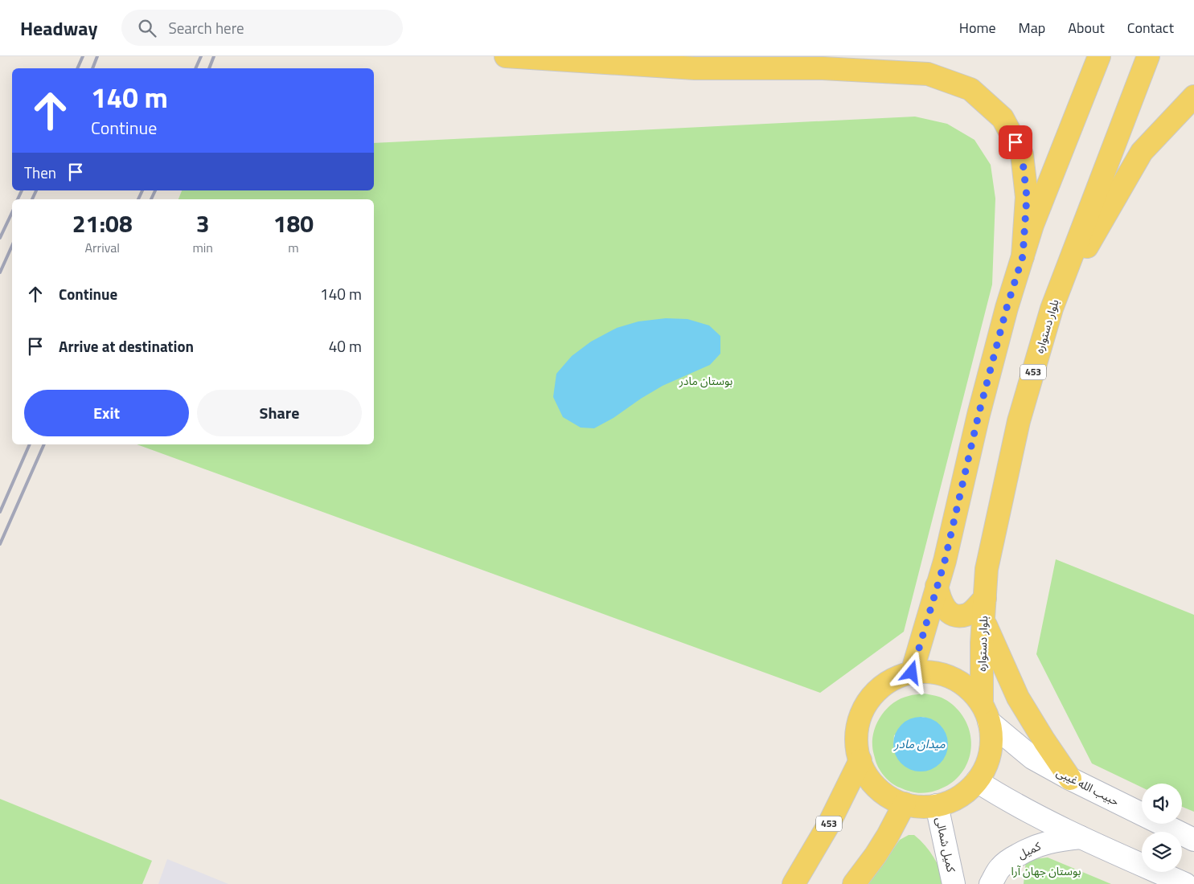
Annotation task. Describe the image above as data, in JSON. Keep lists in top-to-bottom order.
{
  "streets": {
    "main road": [
      "بلوار دستواره",
      "453",
      "حبیب الله غیبی",
      "کمیل شمالی",
      "کمیل"
    ]
  },
  "crossings": [
    ["بلوار دستواره", "453"],
    ["بلوار دستواره", "حبیب الله غیبی"],
    ["بلوار دستواره", "کمیل شمالی"],
    ["453", "حبیب الله غیبی"],
    ["453", "کمیل شمالی"],
    ["حبیب الله غیبی", "کمیل شمالی"]
  ],
  "water": ["میدان مادر"],
  "parks": ["بوستان مادر", "بوستان جهان آرا"],
  "page": {
    "header": "Headway",
    "search": "Search here",
    "nav": [
      "Home",
      "Map",
      "About",
      "Contact"
    ],
    "turn": ["140 m", "Continue"],
    "then": "Then",
    "eta": [
      "21:08",
      "Arrival",
      "3",
      "min",
      "180",
      "m"
    ],
    "list": [
      {
        "name": "Continue",
        "value": "140 m"
      },
      {
        "name": "Arrive at destination",
        "value": "40 m"
      }
    ],
    "buttons": ["Exit", "Share"]
  }
}
